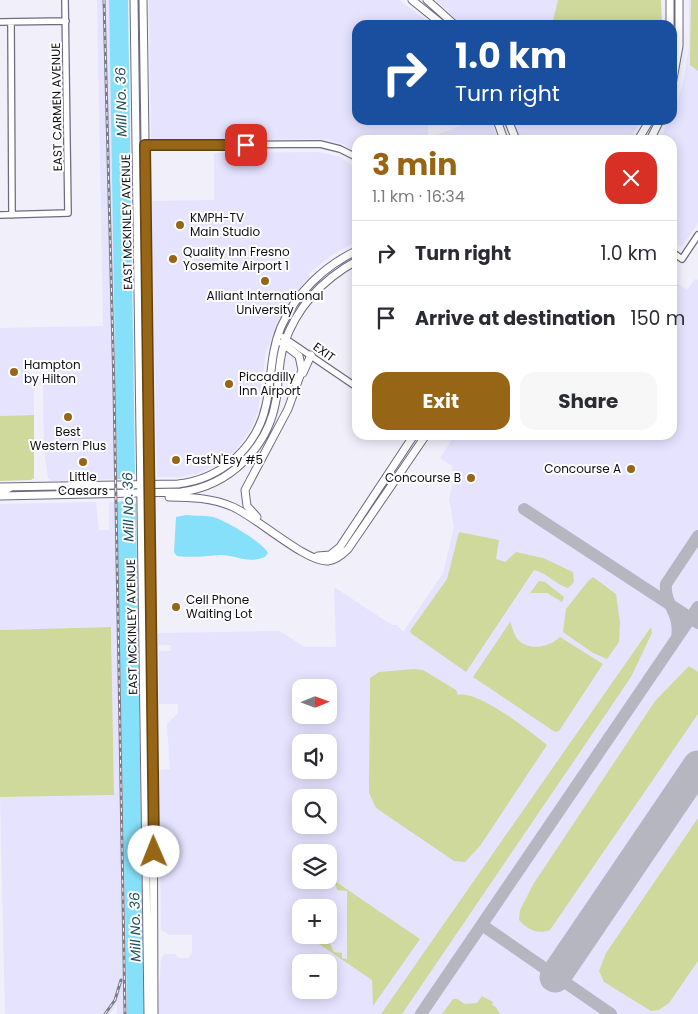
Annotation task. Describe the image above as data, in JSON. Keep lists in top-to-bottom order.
{
  "streets": {
    "main road": ["EAST MCKINLEY AVENUE"],
    "street": ["EAST CARMEN AVENUE", "EXIT"]
  },
  "water": ["Mill No. 36"],
  "places": [
    "KMPH-TV Main Studio",
    "Quality Inn Fresno Yosemite Airport 1",
    "Alliant International University",
    "Hampton by Hilton",
    "Piccadilly Inn Airport",
    "Best Western Plus",
    "Fast'N'Esy #5",
    "Little Caesars",
    "Concourse A",
    "Concourse B",
    "Cell Phone Waiting Lot"
  ],
  "north": "right",
  "page": {
    "turn": ["1.0 km", "Turn right"],
    "heading": ["3 min", "1.1 km · 16:34"],
    "list": [
      {
        "name": "Turn right",
        "value": "1.0 km"
      },
      {
        "name": "Arrive at destination",
        "value": "150 m"
      }
    ],
    "buttons": ["Exit", "Share"],
    "map_buttons": ["+", "−"]
  }
}
